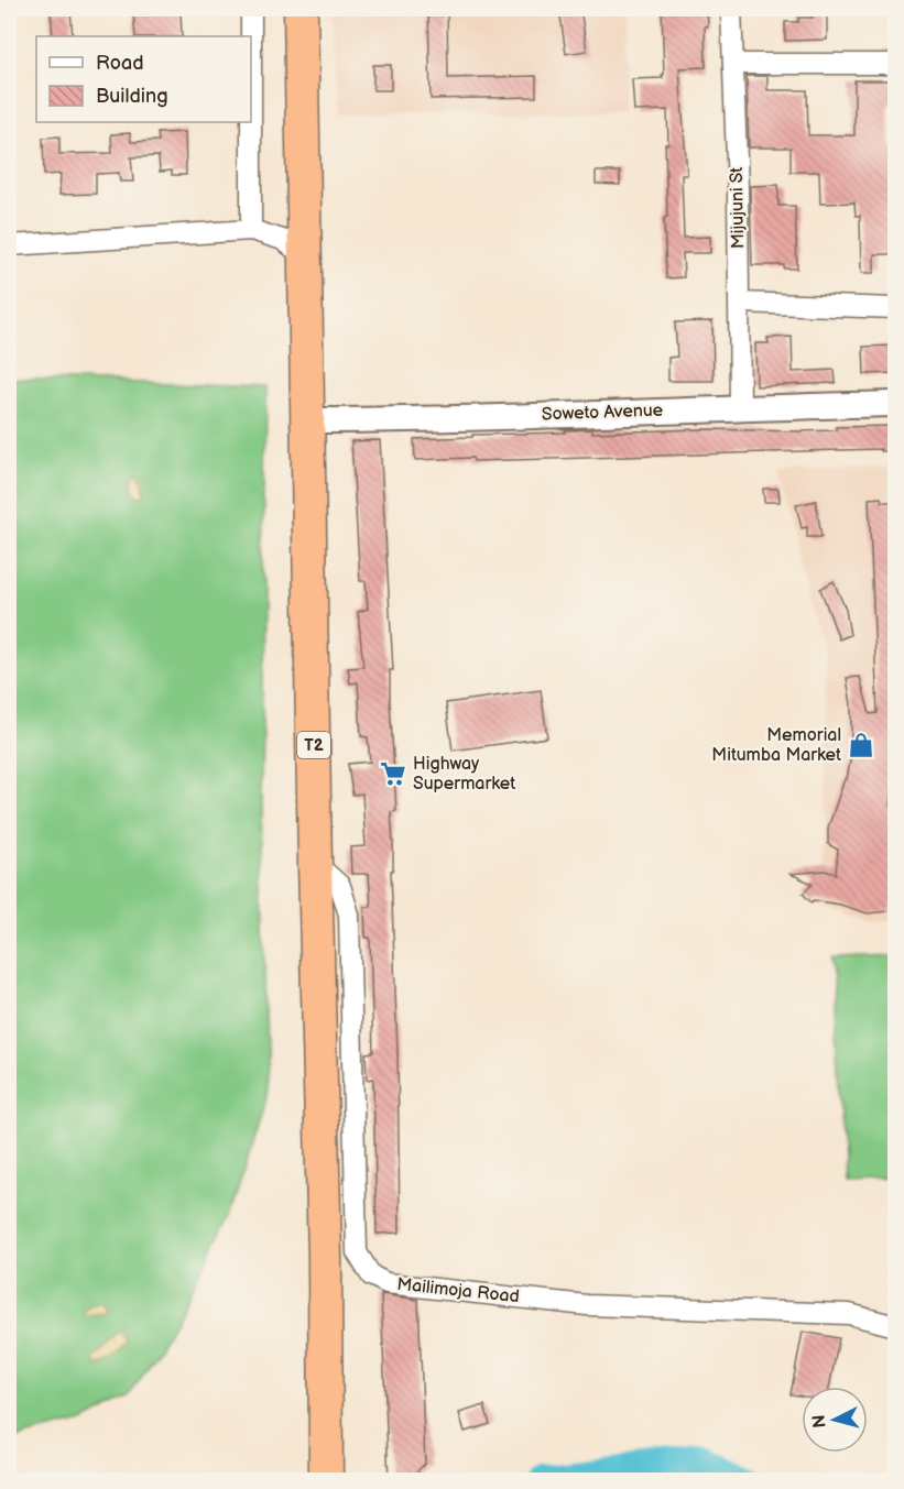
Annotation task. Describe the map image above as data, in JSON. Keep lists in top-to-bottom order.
{
  "streets": {
    "highway": ["T2"],
    "street": ["Mijujuni St", "Soweto Avenue", "Mailimoja Road"]
  },
  "crossings": [
    ["Mijujuni St", "Soweto Avenue"],
    ["Soweto Avenue", "T2"],
    ["T2", "Mailimoja Road"]
  ],
  "places": {
    "shop": ["Memorial Mitumba Market"],
    "supermarket": ["Highway Supermarket"]
  },
  "legend": ["Road", "Building"],
  "north": "left"
}
